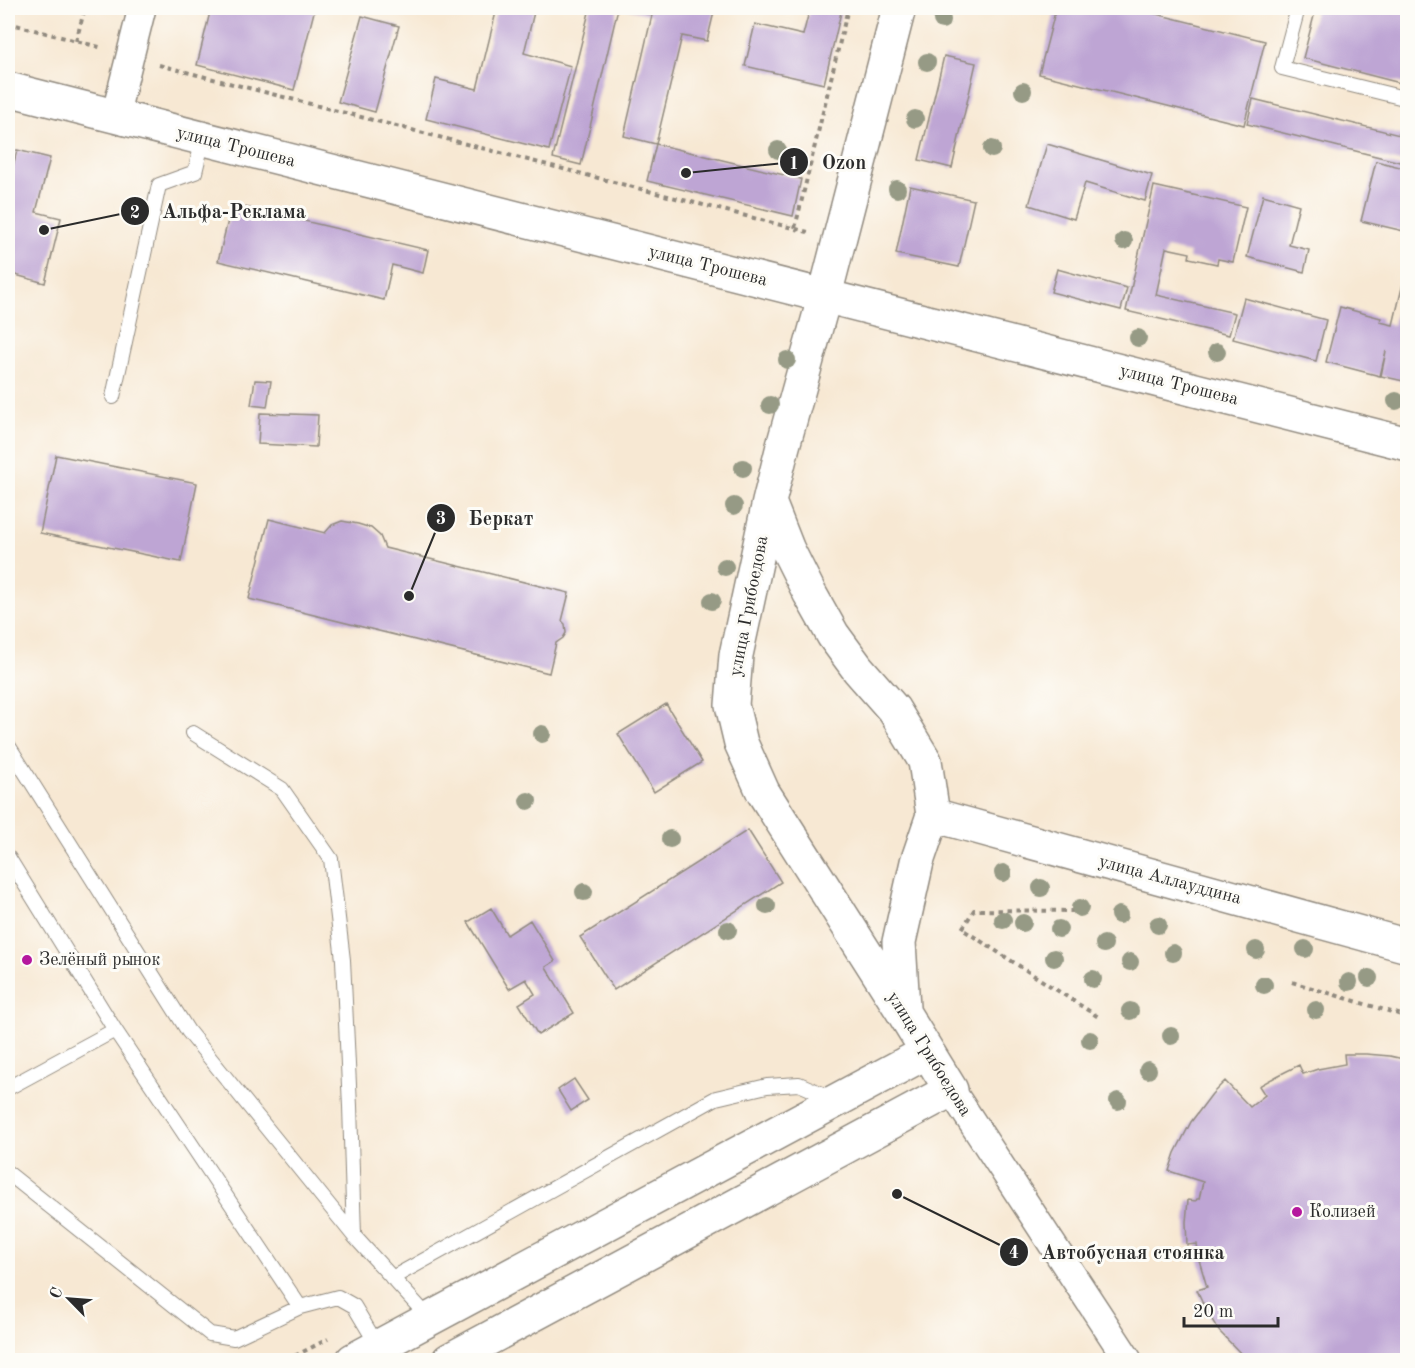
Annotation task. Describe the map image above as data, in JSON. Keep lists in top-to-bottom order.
{
  "streets": {
    "street": ["улица Трошева", "улица Грибоедова", "улица Аллауддина"]
  },
  "crossings": [
    ["улица Трошева", "улица Грибоедова"]
  ],
  "places": [
    "Ozon",
    "Альфа-Реклама",
    "Беркат",
    "Зелёный рынок",
    "Автобусная стоянка",
    "Колизей"
  ],
  "scale_bar": "20 m",
  "north": "top left"
}
